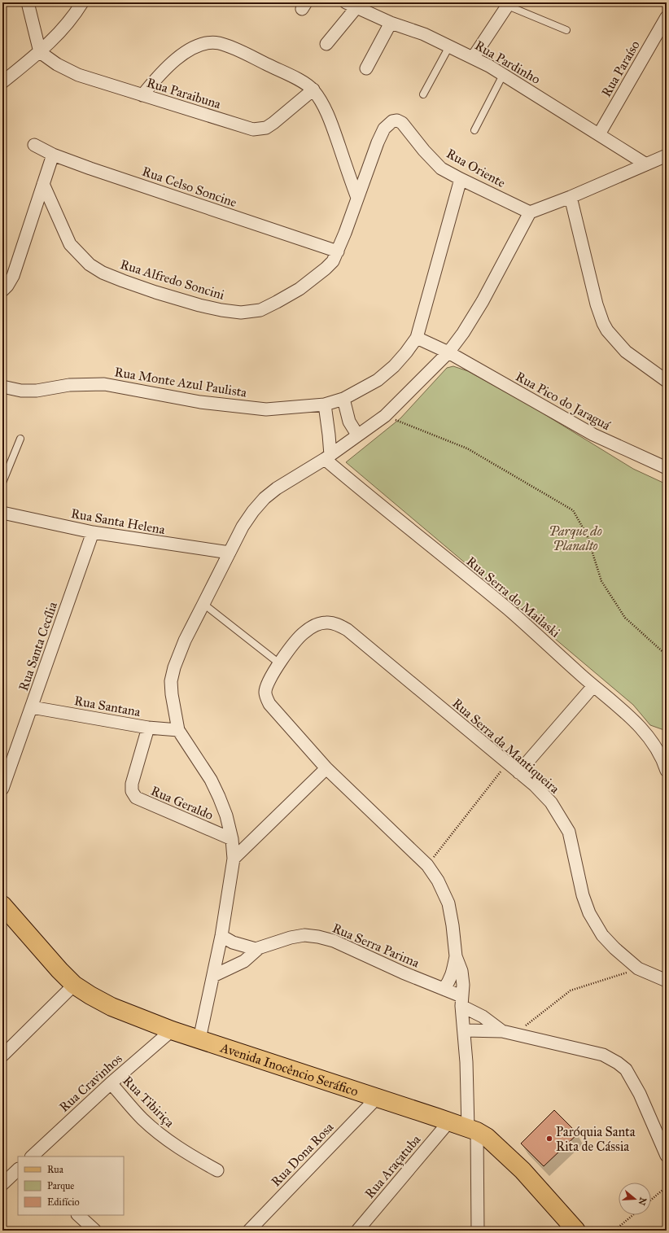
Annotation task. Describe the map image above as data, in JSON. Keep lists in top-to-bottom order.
{
  "streets": {
    "main road": ["Avenida Inocêncio Seráfico"],
    "street": [
      "Rua Pardinho",
      "Rua Paraíso",
      "Rua Paraibuna",
      "Rua Oriente",
      "Rua Celso Soncine",
      "Rua Alfredo Soncini",
      "Rua Monte Azul Paulista",
      "Rua Pico do Jaraguá",
      "Rua Santa Helena",
      "Rua Serra do Mailaski",
      "Rua Santa Cecília",
      "Rua Santana",
      "Rua Serra da Mantiqueira",
      "Rua Geraldo",
      "Rua Serra Parima",
      "Rua Cravinhos",
      "Rua Tibiriça",
      "Rua Dona Rosa",
      "Rua Araçatuba"
    ]
  },
  "crossings": [
    ["Rua Pardinho", "Rua Paraíso"],
    ["Rua Oriente", "Rua Alfredo Soncini"],
    ["Rua Celso Soncine", "Rua Alfredo Soncini"],
    ["Rua Monte Azul Paulista", "Rua Pico do Jaraguá"],
    ["Rua Santa Helena", "Rua Santa Cecília"],
    ["Rua Santa Cecília", "Rua Santana"],
    ["Rua Santana", "Rua Geraldo"],
    ["Avenida Inocêncio Seráfico", "Rua Cravinhos"],
    ["Avenida Inocêncio Seráfico", "Rua Dona Rosa"],
    ["Avenida Inocêncio Seráfico", "Rua Araçatuba"],
    ["Rua Cravinhos", "Rua Tibiriça"]
  ],
  "parks": ["Parque do Planalto"],
  "places": ["Paróquia Santa Rita de Cássia"],
  "legend": ["Rua", "Parque", "Edifício"],
  "north": "right"
}
